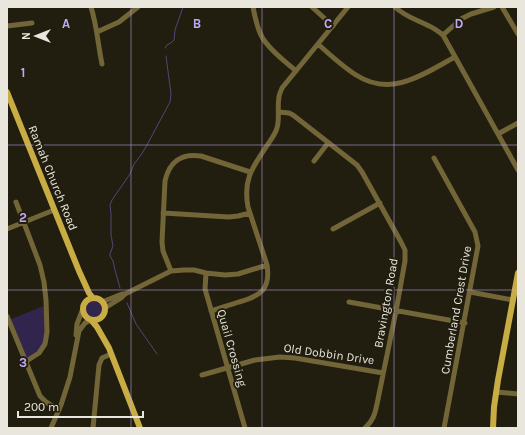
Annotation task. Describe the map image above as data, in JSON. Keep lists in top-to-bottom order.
{
  "streets": {
    "main road": ["Ramah Church Road"],
    "street": [
      "Bravington Road",
      "Cumberland Crest Drive",
      "Quail Crossing",
      "Old Dobbin Drive"
    ]
  },
  "crossings": [
    ["Bravington Road", "Old Dobbin Drive"],
    ["Quail Crossing", "Old Dobbin Drive"]
  ],
  "scale_bar": "200 m",
  "north": "left",
  "grid": {
    "columns": [
      "A",
      "B",
      "C",
      "D"
    ],
    "rows": ["1", "2", "3"]
  }
}
